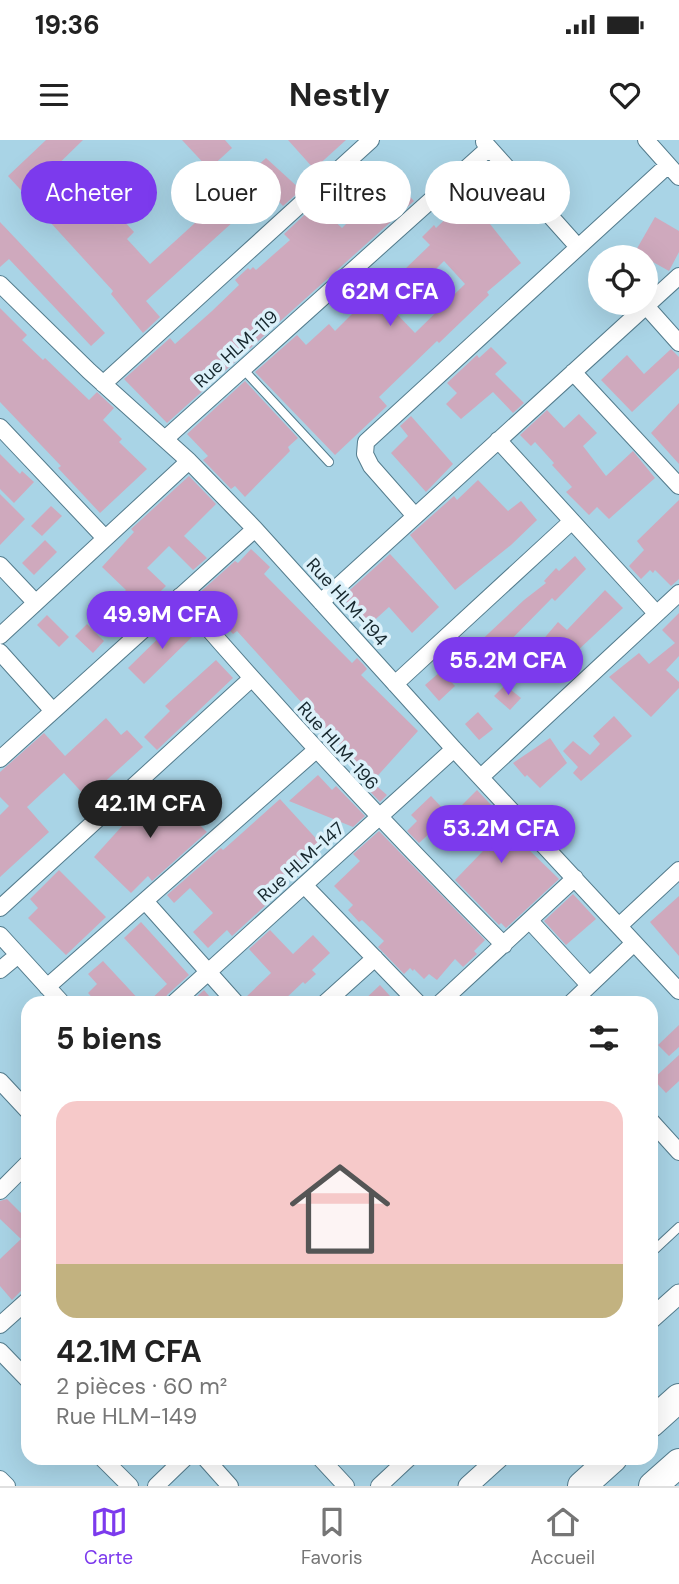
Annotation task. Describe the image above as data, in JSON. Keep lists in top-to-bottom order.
{
  "streets": {
    "street": [
      "Rue HLM-119",
      "Rue HLM-194",
      "Rue HLM-196",
      "Rue HLM-147"
    ]
  },
  "crossings": [
    ["Rue HLM-119", "Rue HLM-194"],
    ["Rue HLM-194", "Rue HLM-147"],
    ["Rue HLM-196", "Rue HLM-147"]
  ],
  "page": {
    "status": "19:36",
    "header": "Nestly",
    "chip": [
      "Acheter",
      "Louer",
      "Filtres",
      "Nouveau"
    ],
    "price": [
      "62M CFA",
      "49.9M CFA",
      "55.2M CFA",
      "42.1M CFA",
      "53.2M CFA"
    ],
    "heading": "5 biens",
    "list": [
      {
        "name": "42.1M CFA",
        "note": "2 pièces · 60 m² · Rue HLM-149"
      }
    ],
    "tabs": ["Carte", "Favoris", "Accueil"]
  }
}
